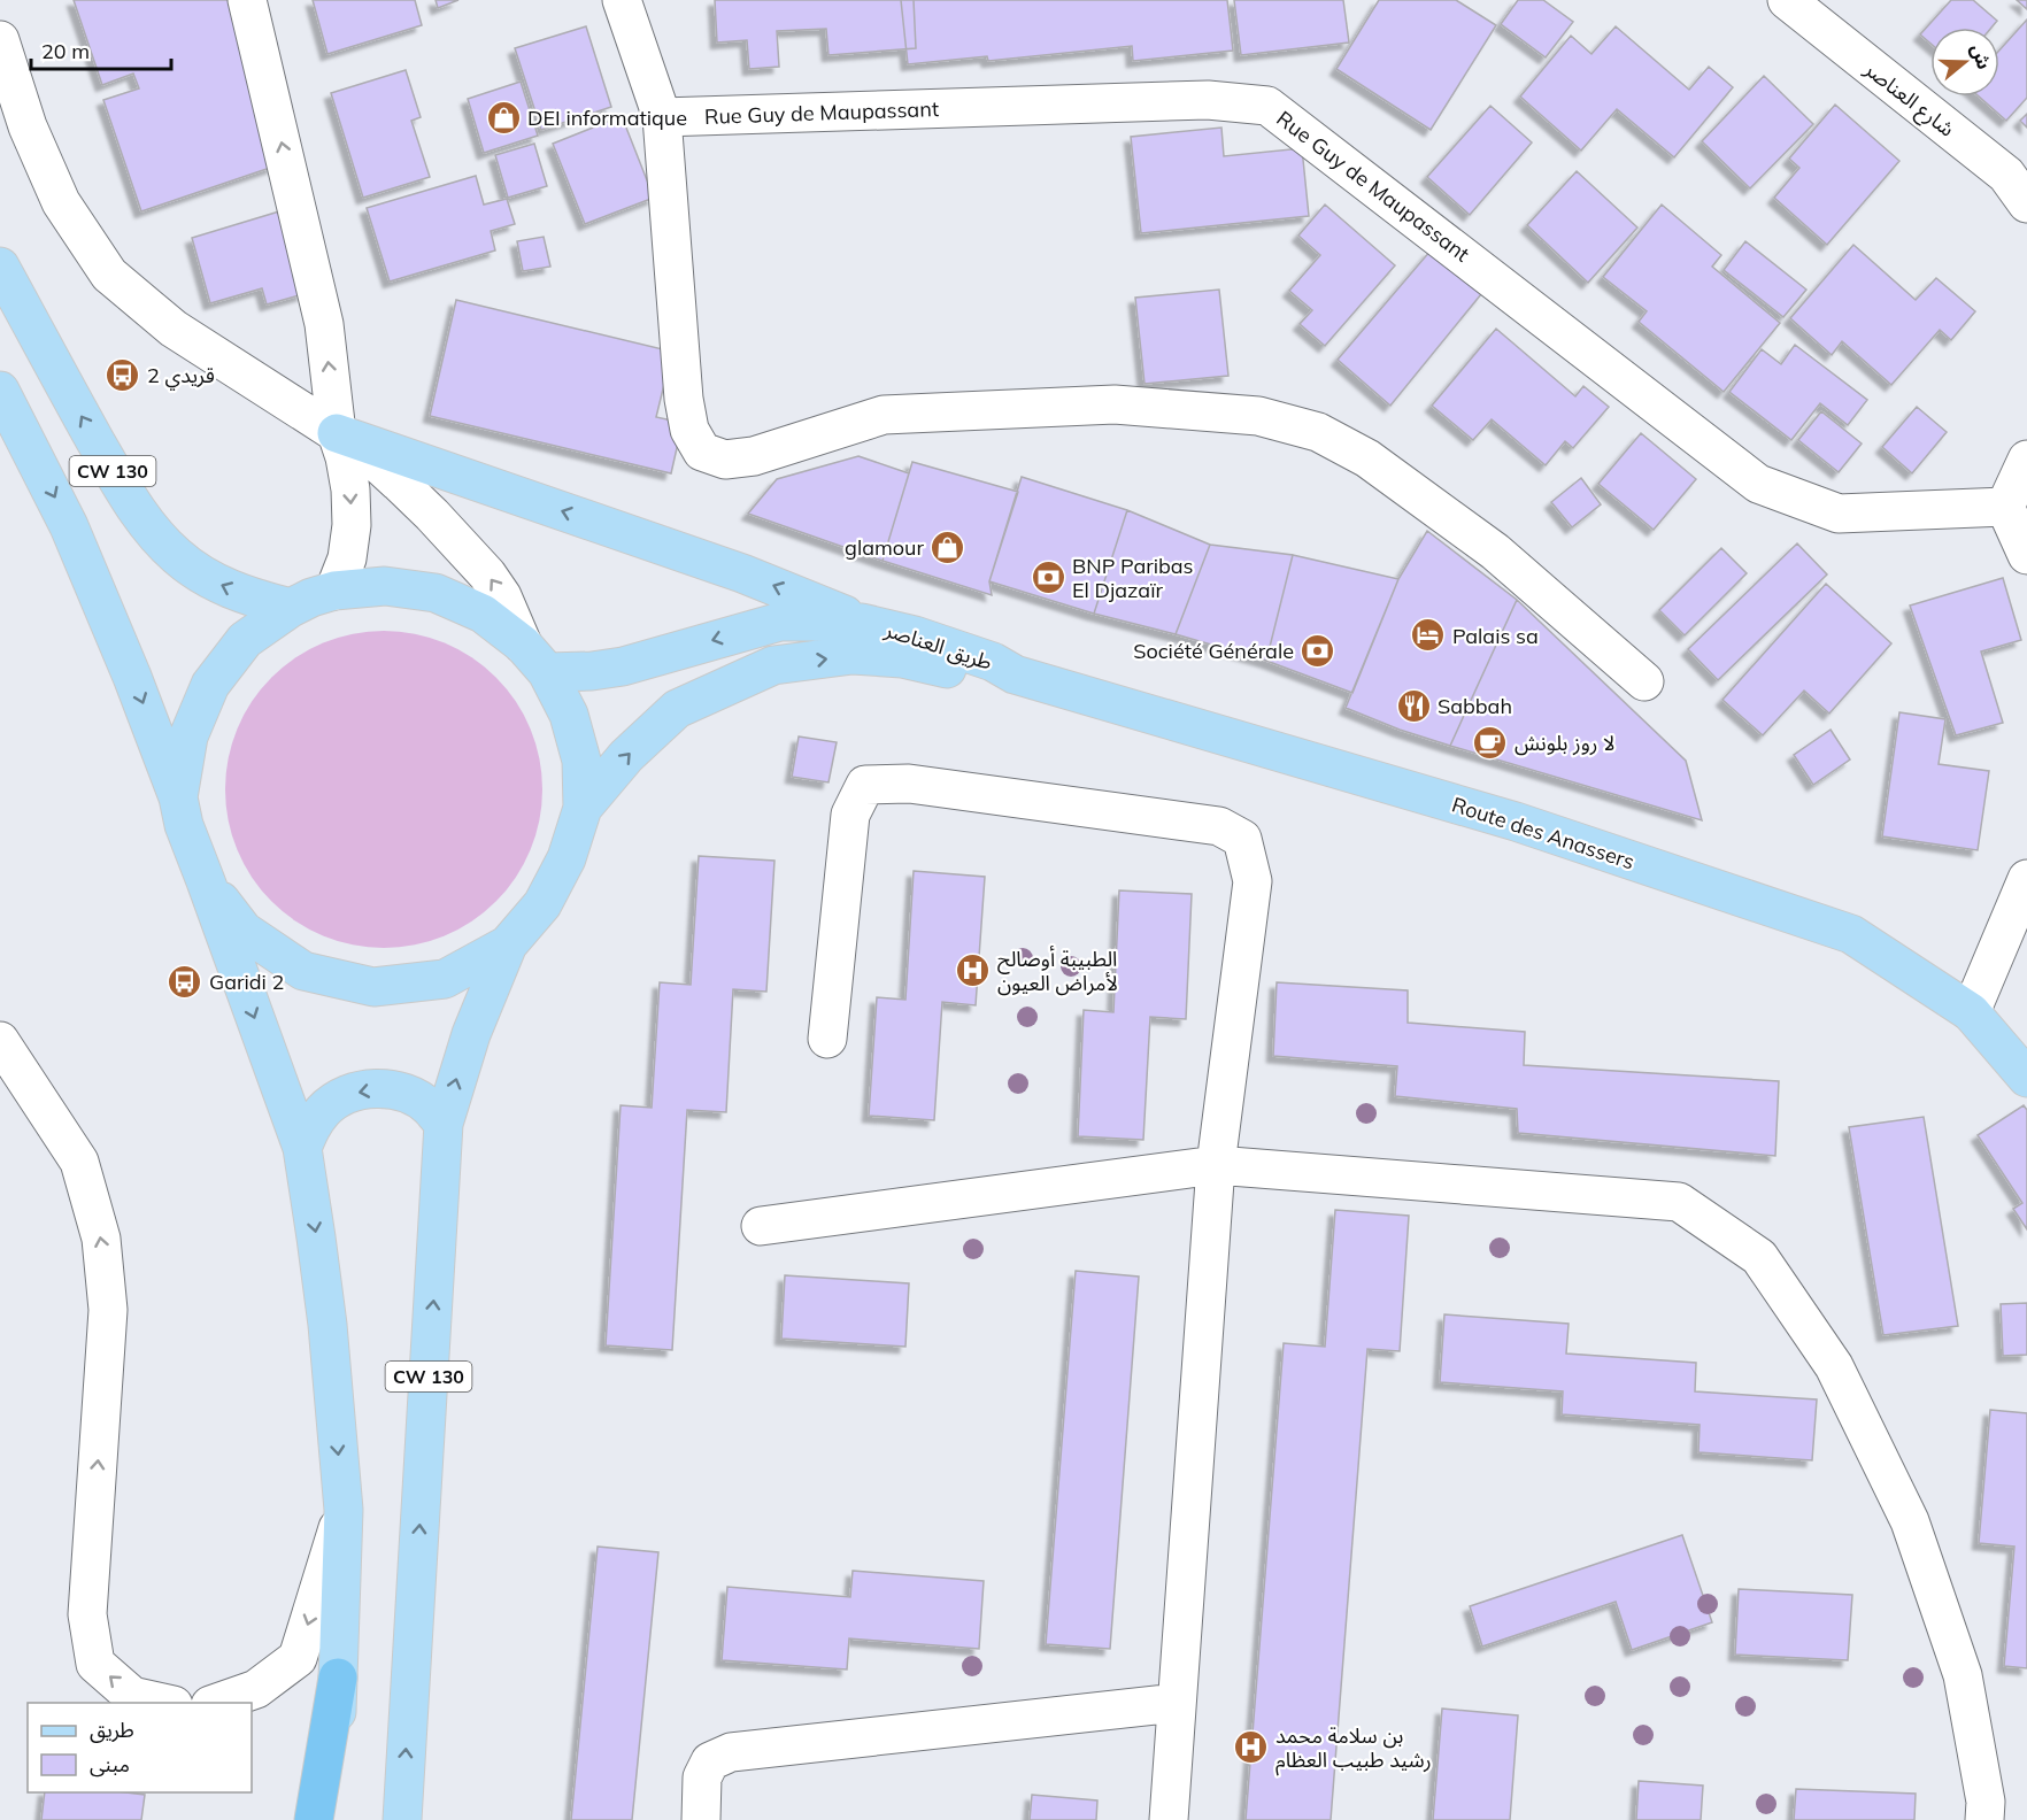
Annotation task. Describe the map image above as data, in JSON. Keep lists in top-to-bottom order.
{
  "streets": {
    "main road": ["CW 130", "طريق العناصر", "Route des Anassers"],
    "street": ["شارع العناصر", "Rue Guy de Maupassant"]
  },
  "crossings": [
    ["طريق العناصر", "Route des Anassers"]
  ],
  "places": {
    "shop": ["DEI informatique", "glamour"],
    "bus stop": ["قريدي 2", "Garidi 2"],
    "bank": ["BNP Paribas El Djazaïr", "Société Générale"],
    "hotel": ["Palais sa"],
    "restaurant": ["Sabbah"],
    "cafe": ["لا روز بلونش"],
    "hospital": ["الطبيبة أوصالح لأمراض العيون", "بن سلامة محمد رشيد طبيب العظام"]
  },
  "legend": ["طريق", "مبنى"],
  "scale_bar": "20 m",
  "north": "right"
}
